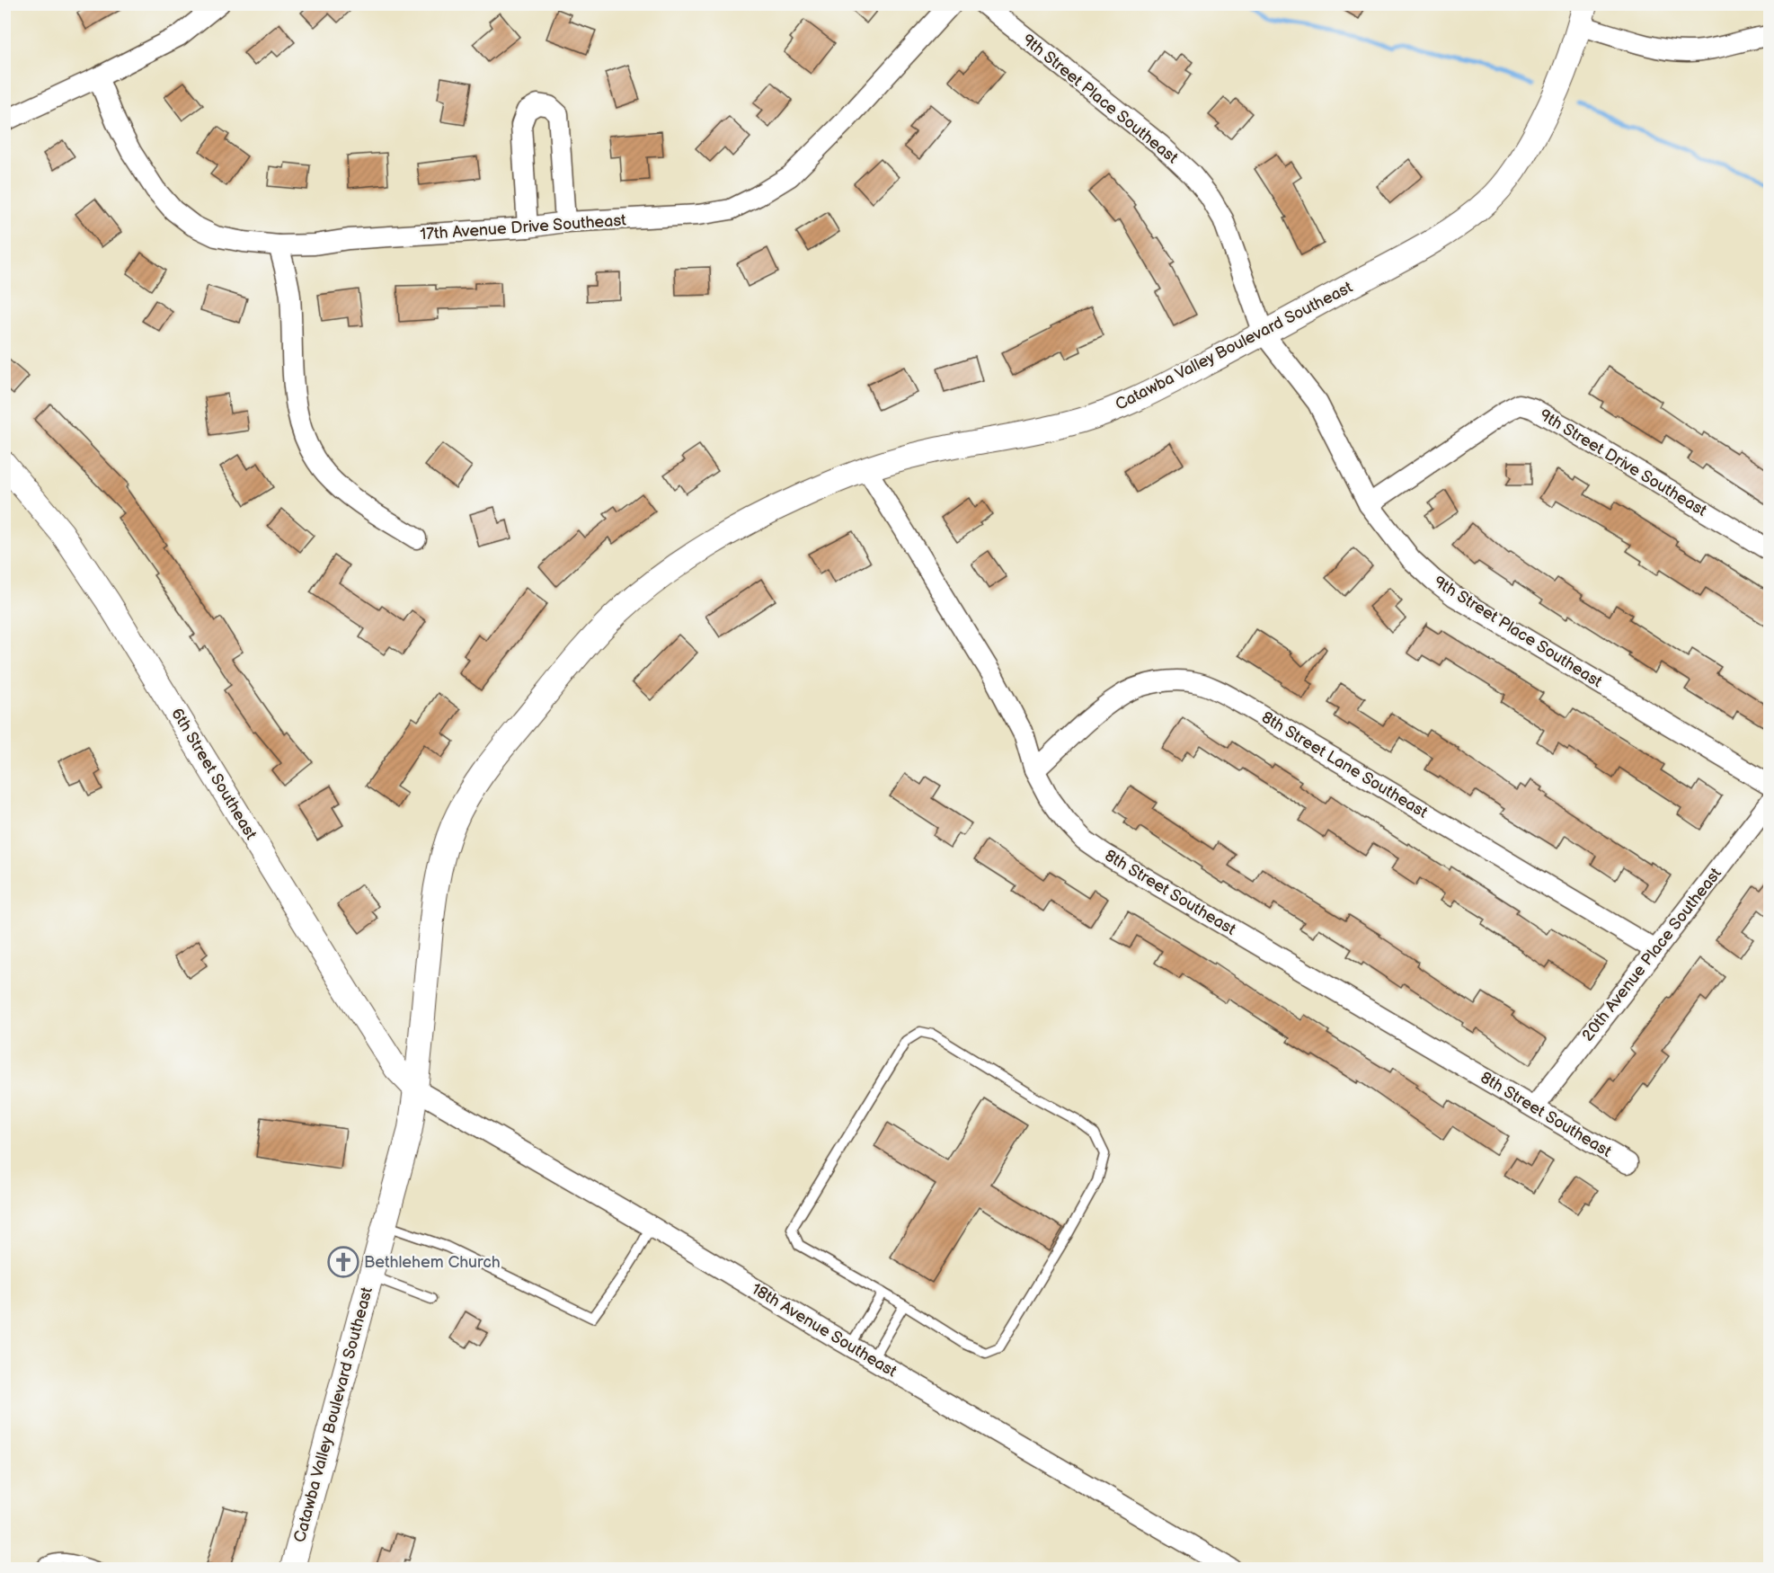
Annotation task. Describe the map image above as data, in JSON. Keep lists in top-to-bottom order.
{
  "streets": {
    "street": [
      "9th Street Place Southeast",
      "17th Avenue Drive Southeast",
      "Catawba Valley Boulevard Southeast",
      "9th Street Drive Southeast",
      "8th Street Lane Southeast",
      "6th Street Southeast",
      "8th Street Southeast",
      "20th Avenue Place Southeast",
      "18th Avenue Southeast"
    ]
  },
  "crossings": [
    ["9th Street Place Southeast", "Catawba Valley Boulevard Southeast"],
    ["9th Street Place Southeast", "9th Street Drive Southeast"],
    ["Catawba Valley Boulevard Southeast", "6th Street Southeast"],
    ["Catawba Valley Boulevard Southeast", "8th Street Southeast"],
    ["Catawba Valley Boulevard Southeast", "18th Avenue Southeast"],
    ["8th Street Lane Southeast", "8th Street Southeast"],
    ["8th Street Lane Southeast", "20th Avenue Place Southeast"],
    ["6th Street Southeast", "18th Avenue Southeast"],
    ["8th Street Southeast", "20th Avenue Place Southeast"]
  ],
  "places": {
    "church": ["Bethlehem Church"]
  }
}
